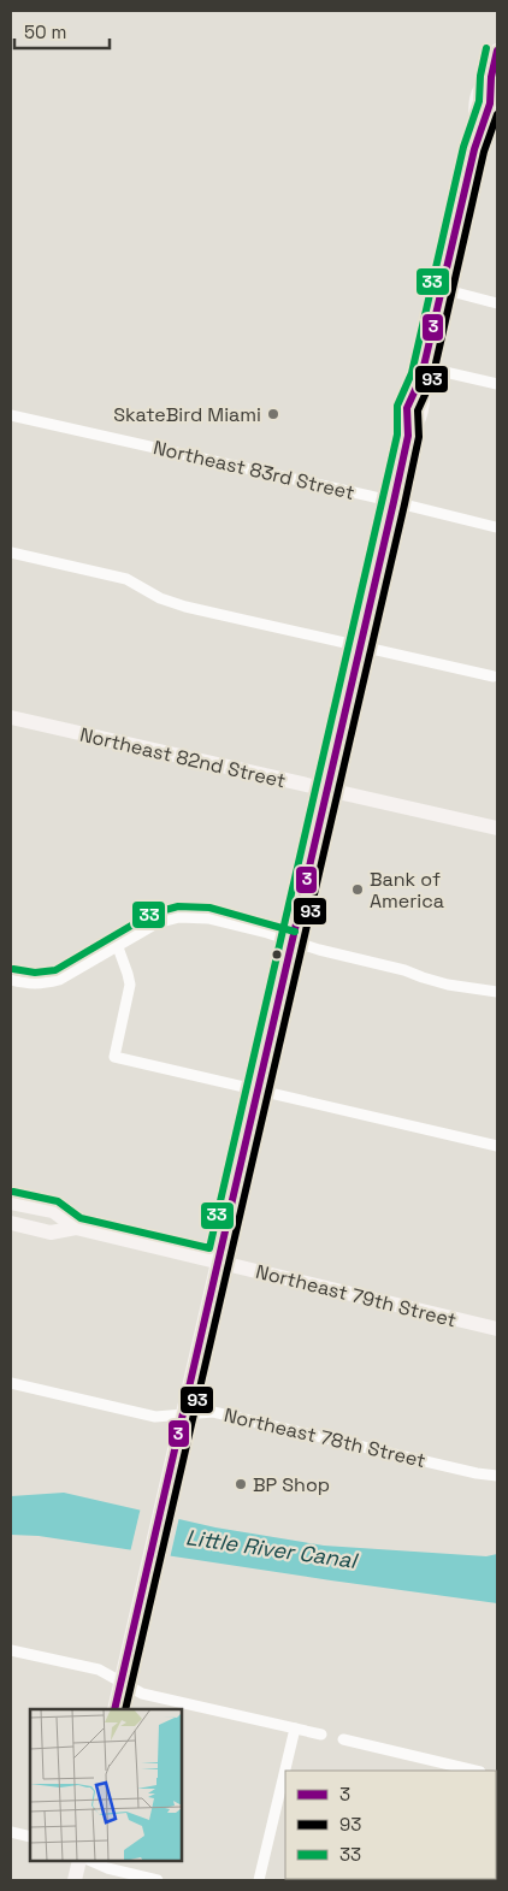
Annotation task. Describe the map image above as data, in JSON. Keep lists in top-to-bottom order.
{
  "streets": {
    "main road": ["Northeast 82nd Street", "Northeast 79th Street"],
    "street": ["Northeast 83rd Street", "Northeast 78th Street"]
  },
  "water": ["Little River Canal"],
  "places": ["SkateBird Miami", "Bank of America", "BP Shop"],
  "lines": ["transit line 33", "transit line 3", "transit line 93"],
  "legend": ["3", "93", "33"],
  "scale_bar": "50 m"
}
